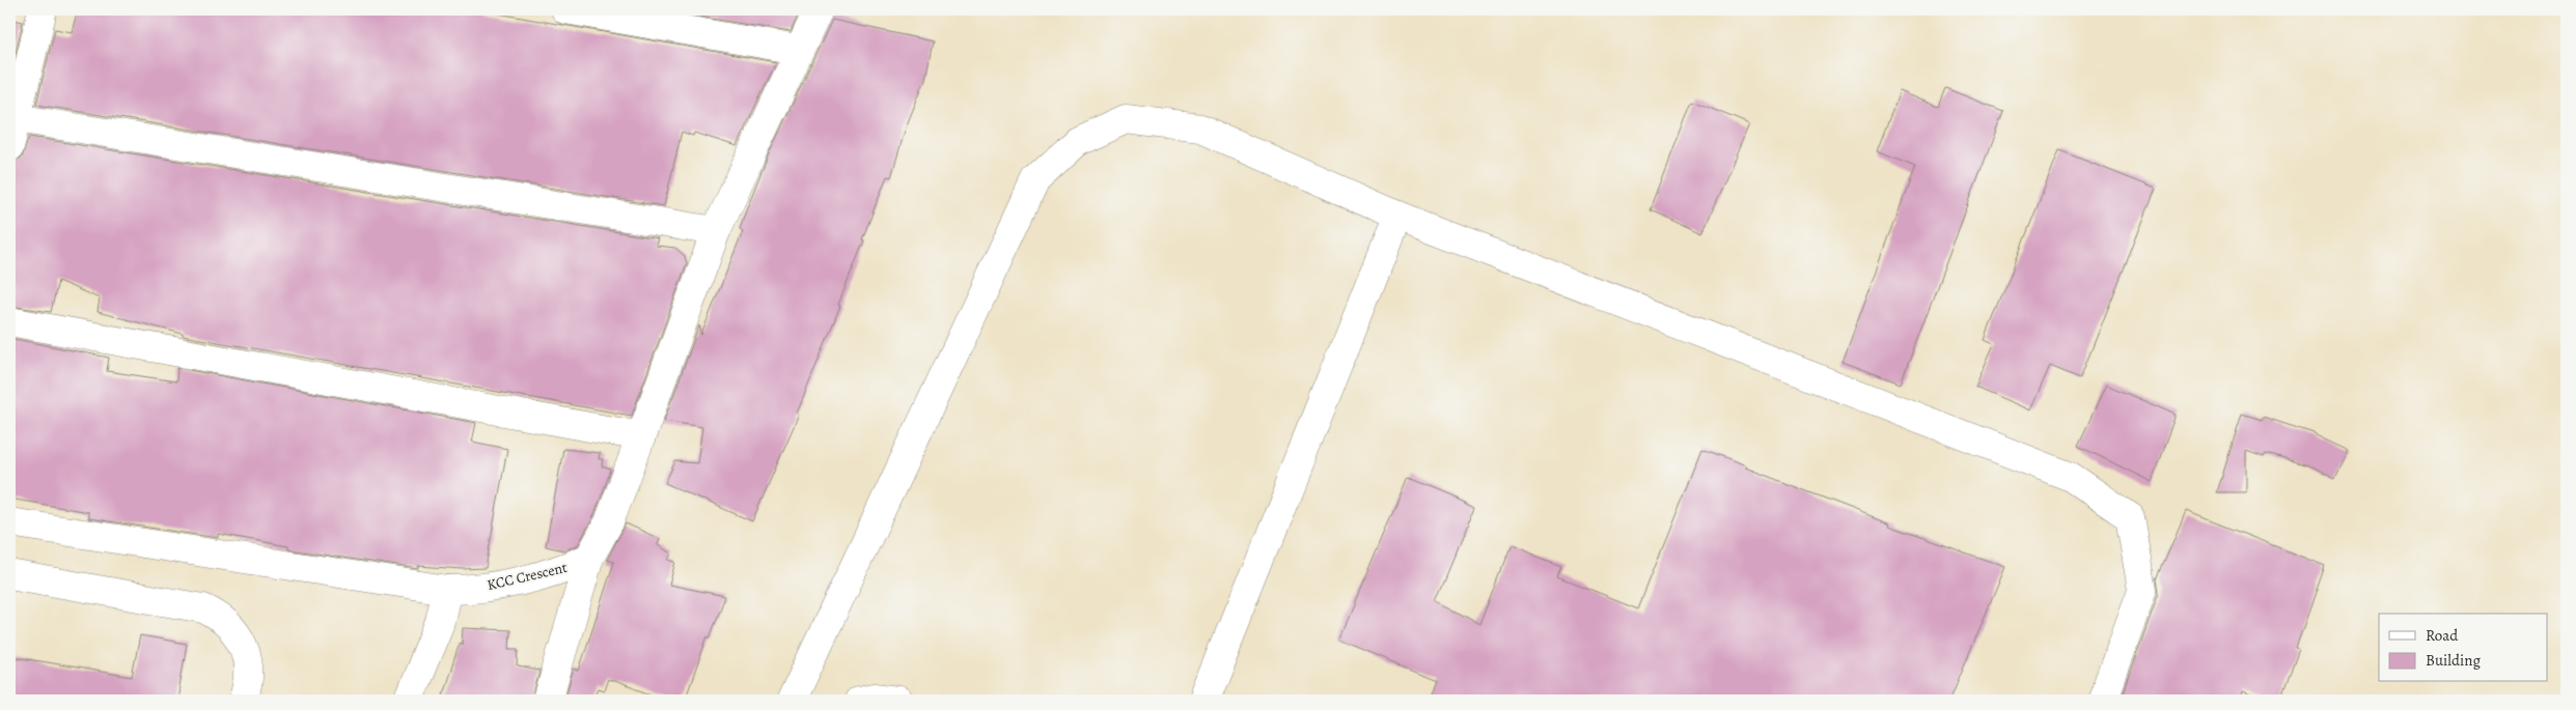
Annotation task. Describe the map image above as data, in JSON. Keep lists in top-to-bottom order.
{
  "streets": {
    "street": ["KCC Crescent"]
  },
  "legend": ["Road", "Building"]
}
